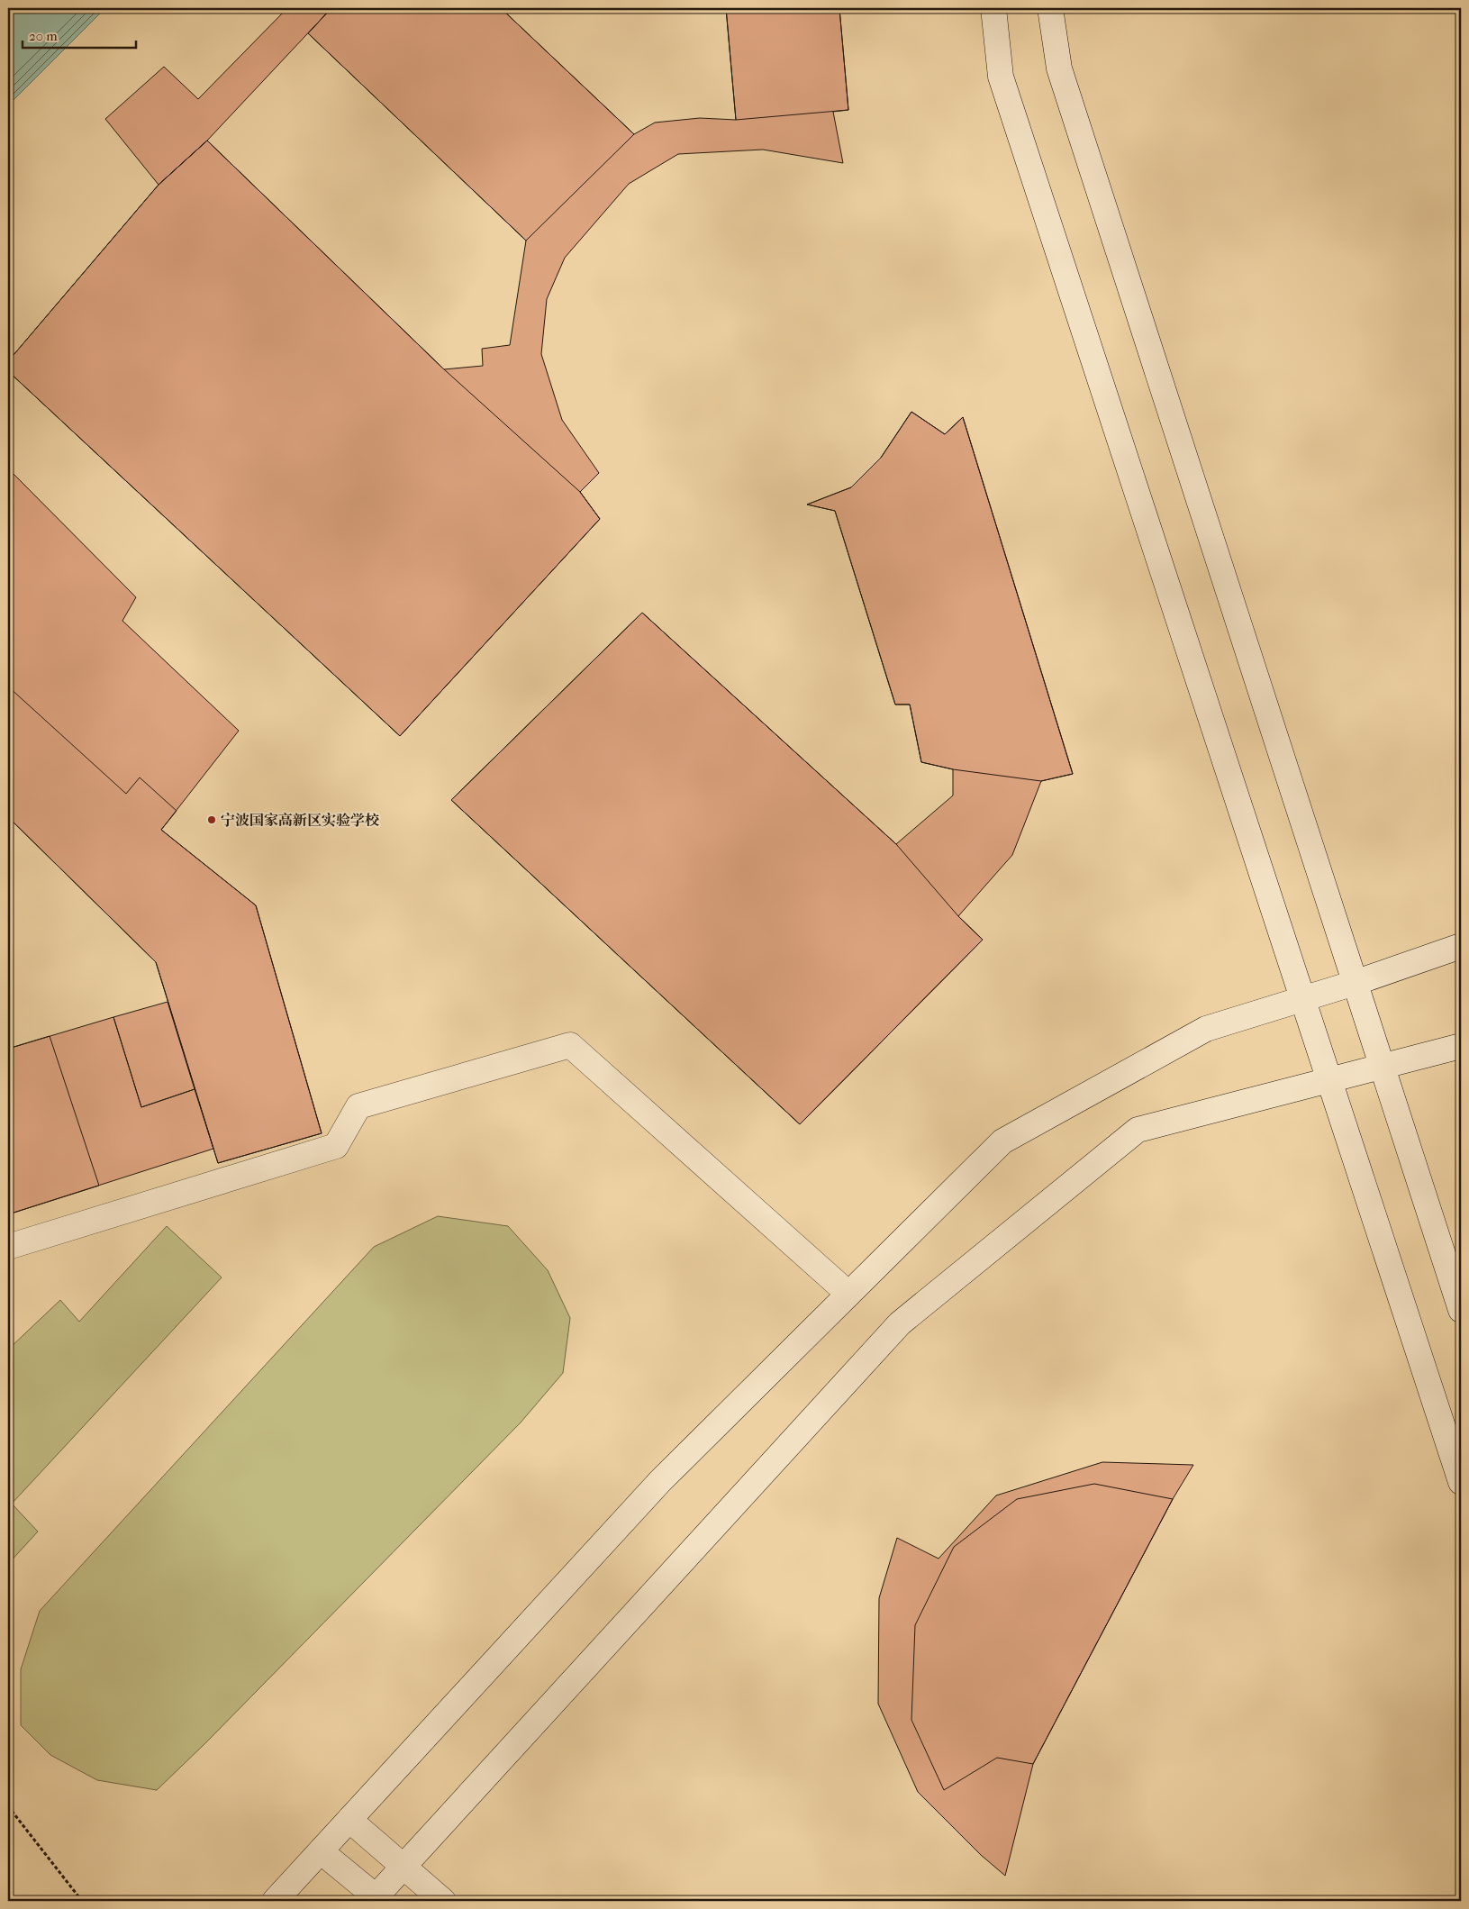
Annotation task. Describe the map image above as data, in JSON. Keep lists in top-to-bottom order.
{
  "places": ["宁波国家高新区实验学校"],
  "scale_bar": "20 m"
}
